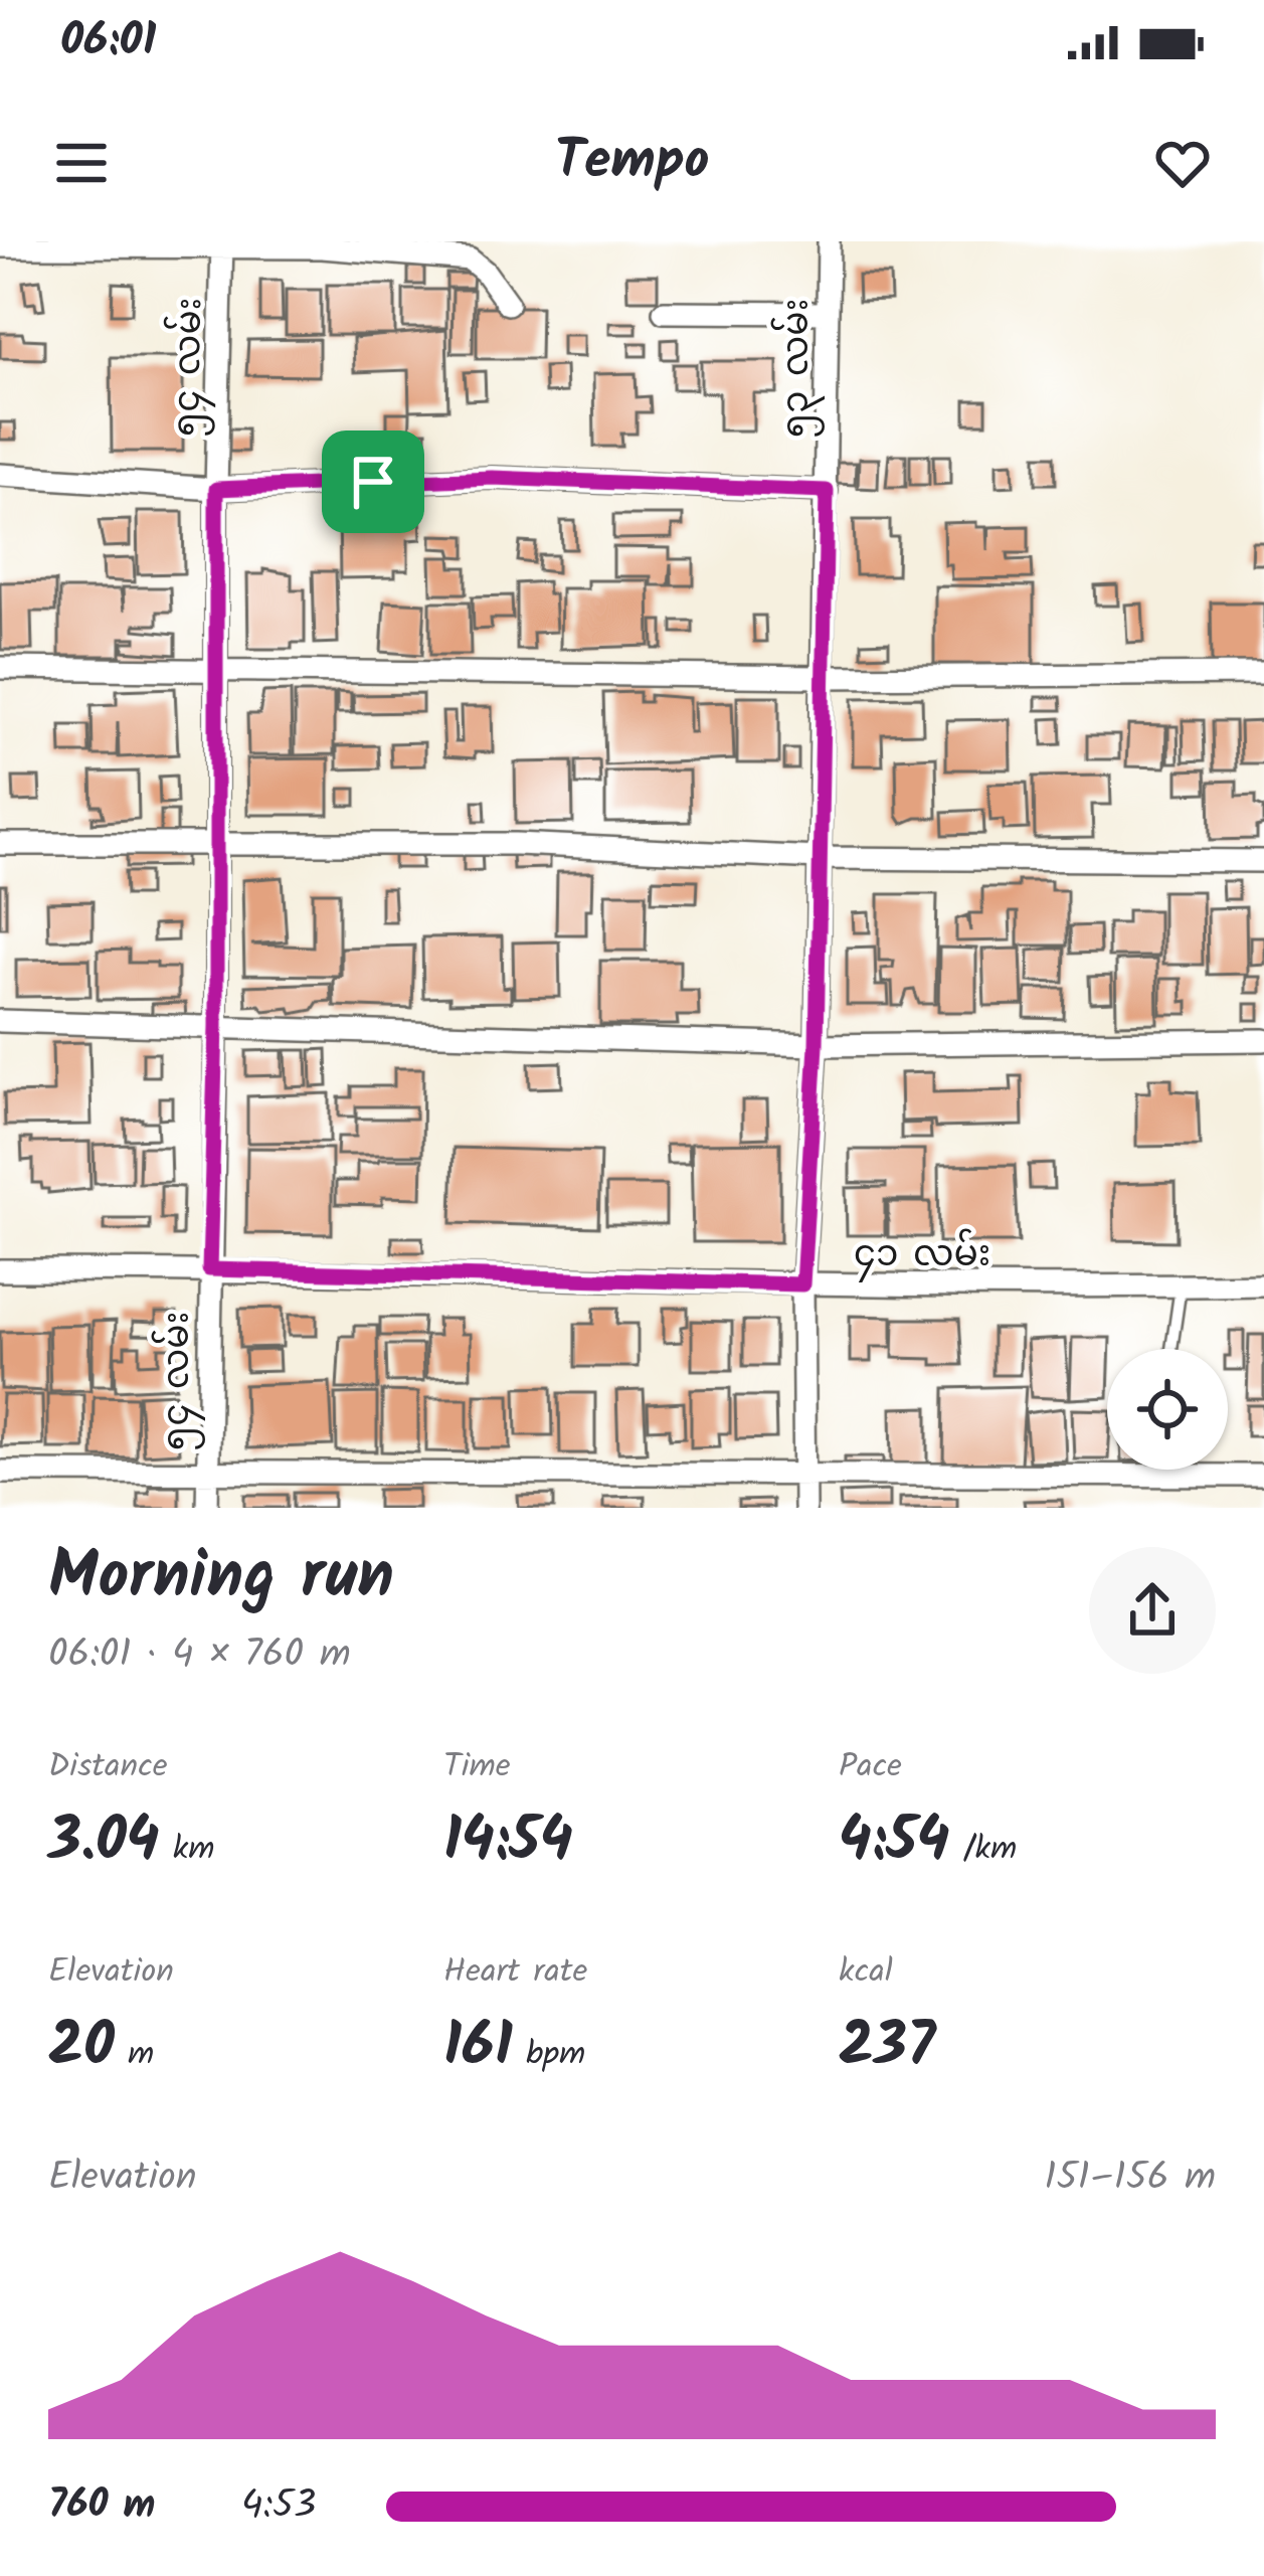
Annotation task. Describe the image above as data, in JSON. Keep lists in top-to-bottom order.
{
  "streets": {
    "street": ["၅၄ လမ်း", "၅၃ လမ်း", "၄၁ လမ်း"]
  },
  "crossings": [
    ["၅၄ လမ်း", "၄၁ လမ်း"],
    ["၅၃ လမ်း", "၄၁ လမ်း"]
  ],
  "page": {
    "status": "06:01",
    "header": "Tempo",
    "heading": ["Morning run", "06:01 · 4 × 760 m"],
    "stats": [
      ["Distance", "3.04 km"],
      ["Time", "14:54"],
      ["Pace", "4:54 /km"],
      ["Elevation", "20 m"],
      ["Heart rate", "161 bpm"],
      ["kcal", "237"]
    ],
    "chart": ["Elevation", "151–156 m"],
    "list": [
      {
        "name": "760 m",
        "note": "4:53"
      }
    ]
  }
}
